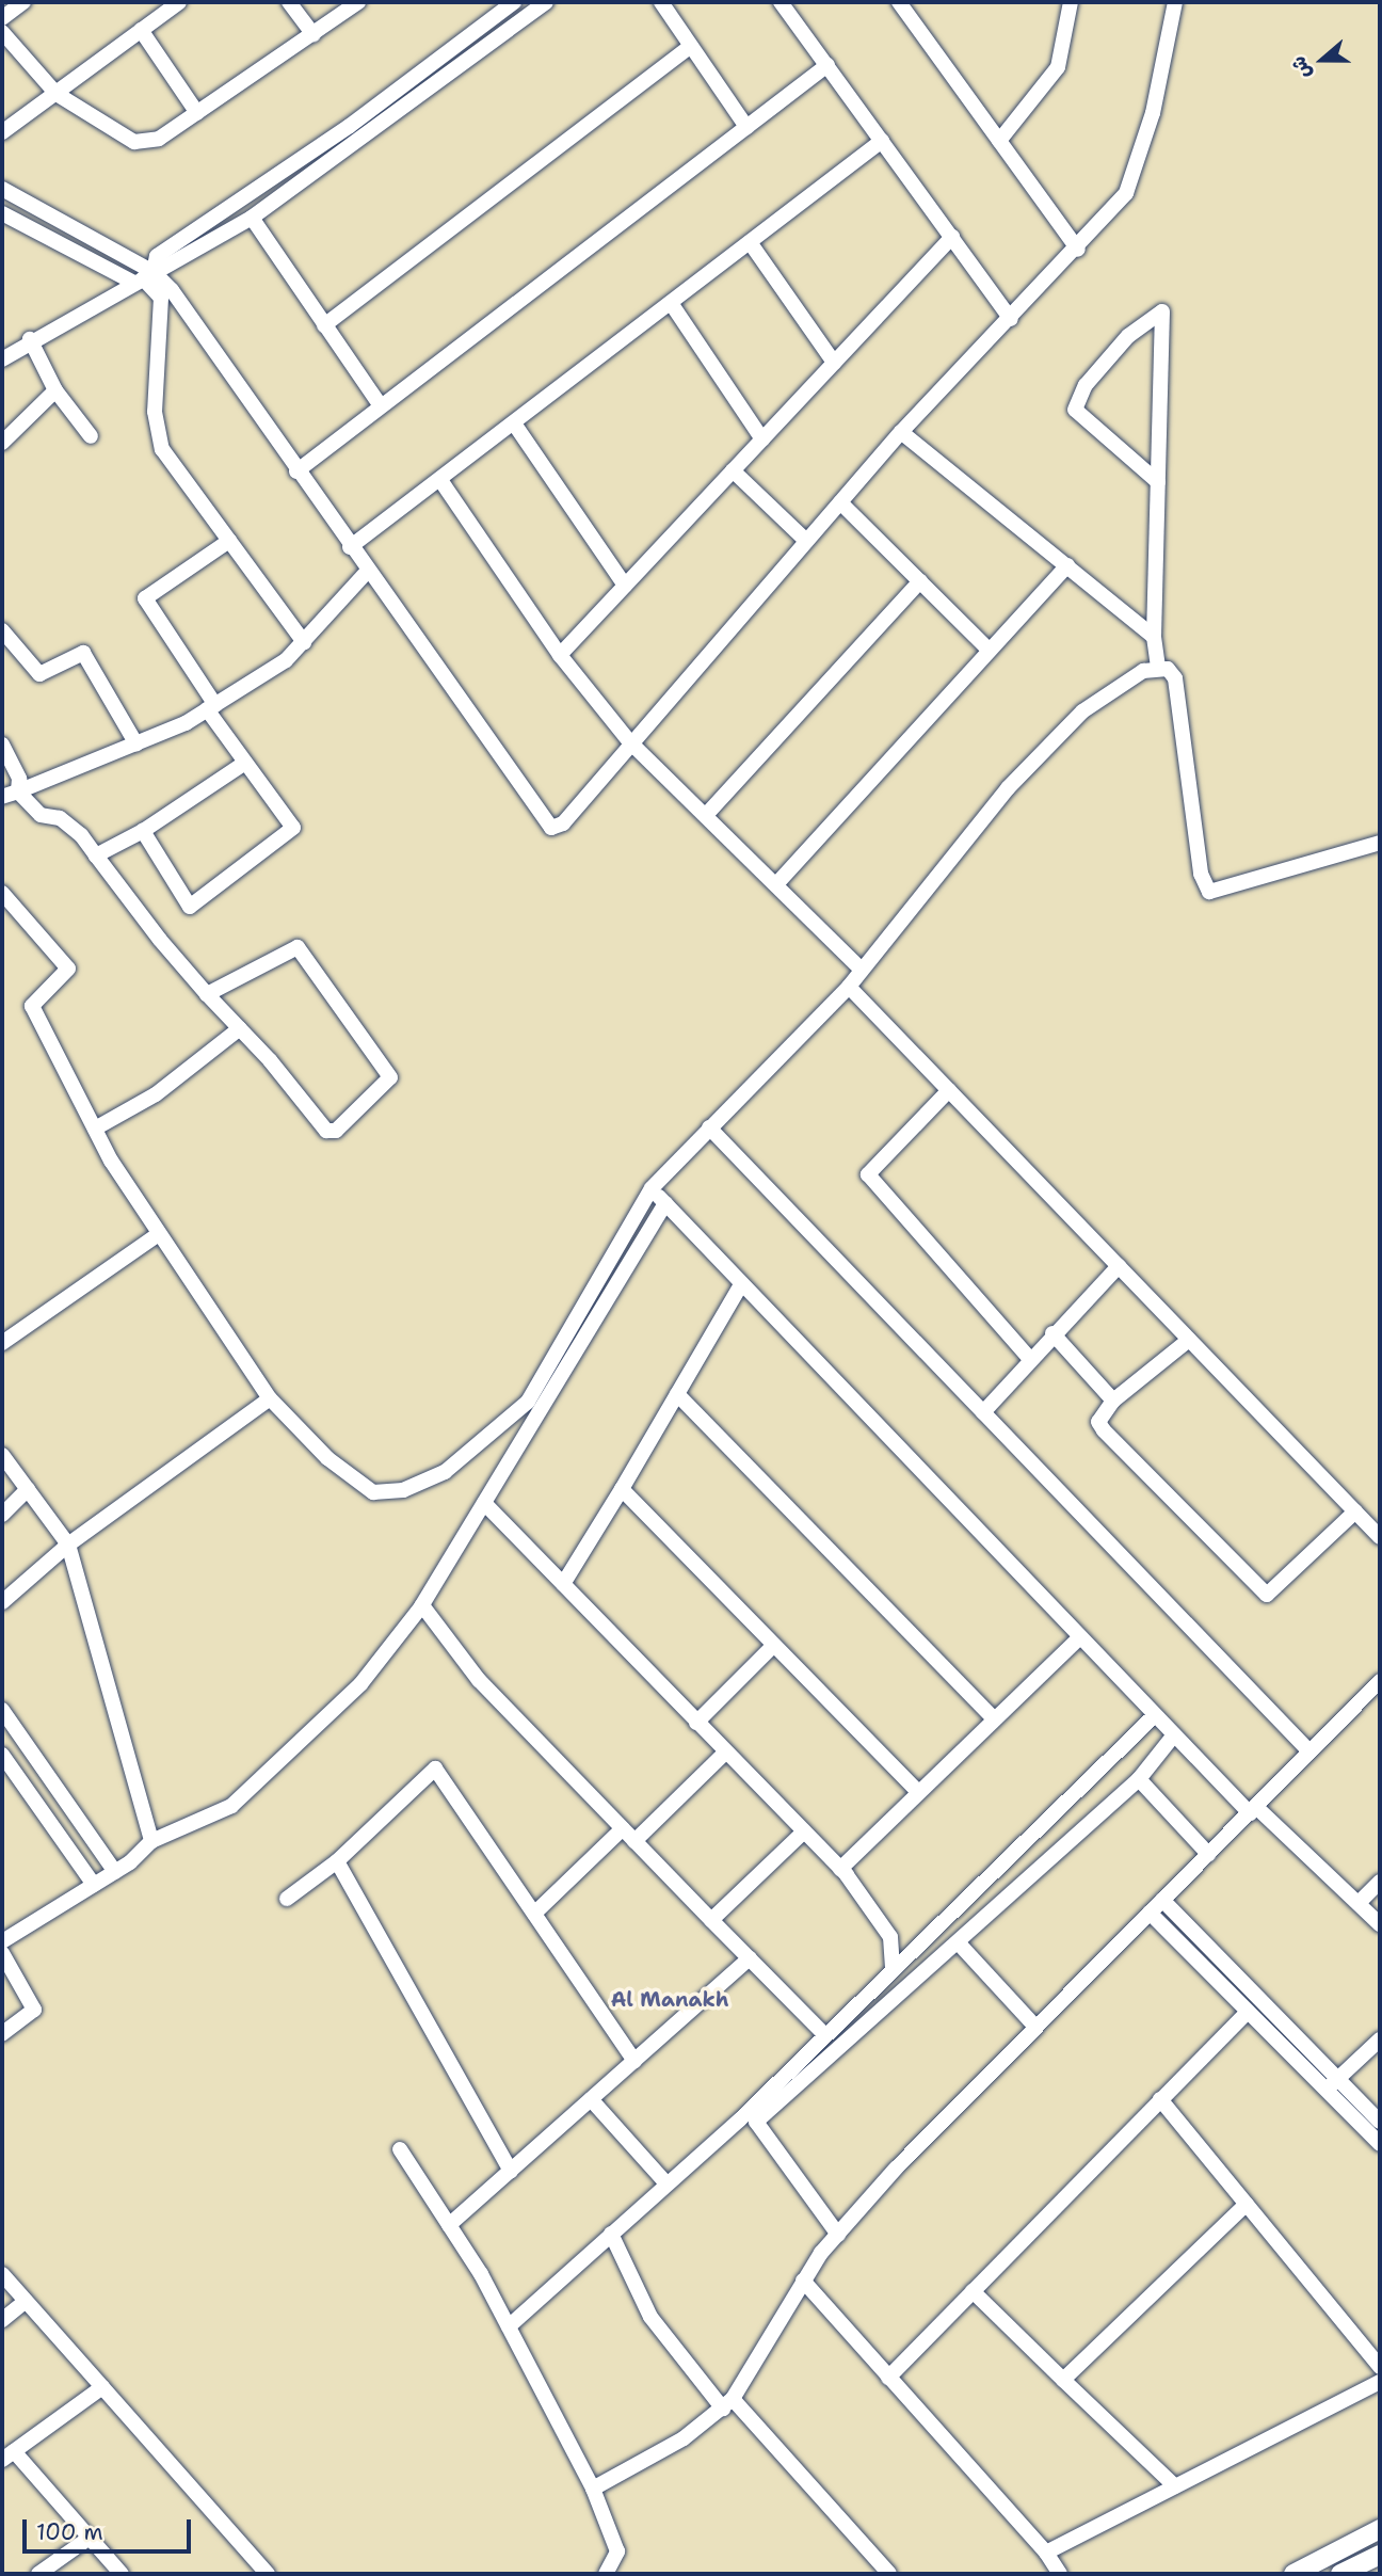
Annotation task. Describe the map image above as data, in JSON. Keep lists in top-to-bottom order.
{
  "districts": ["Al Manakh"],
  "scale_bar": "100 m",
  "north": "left"
}
